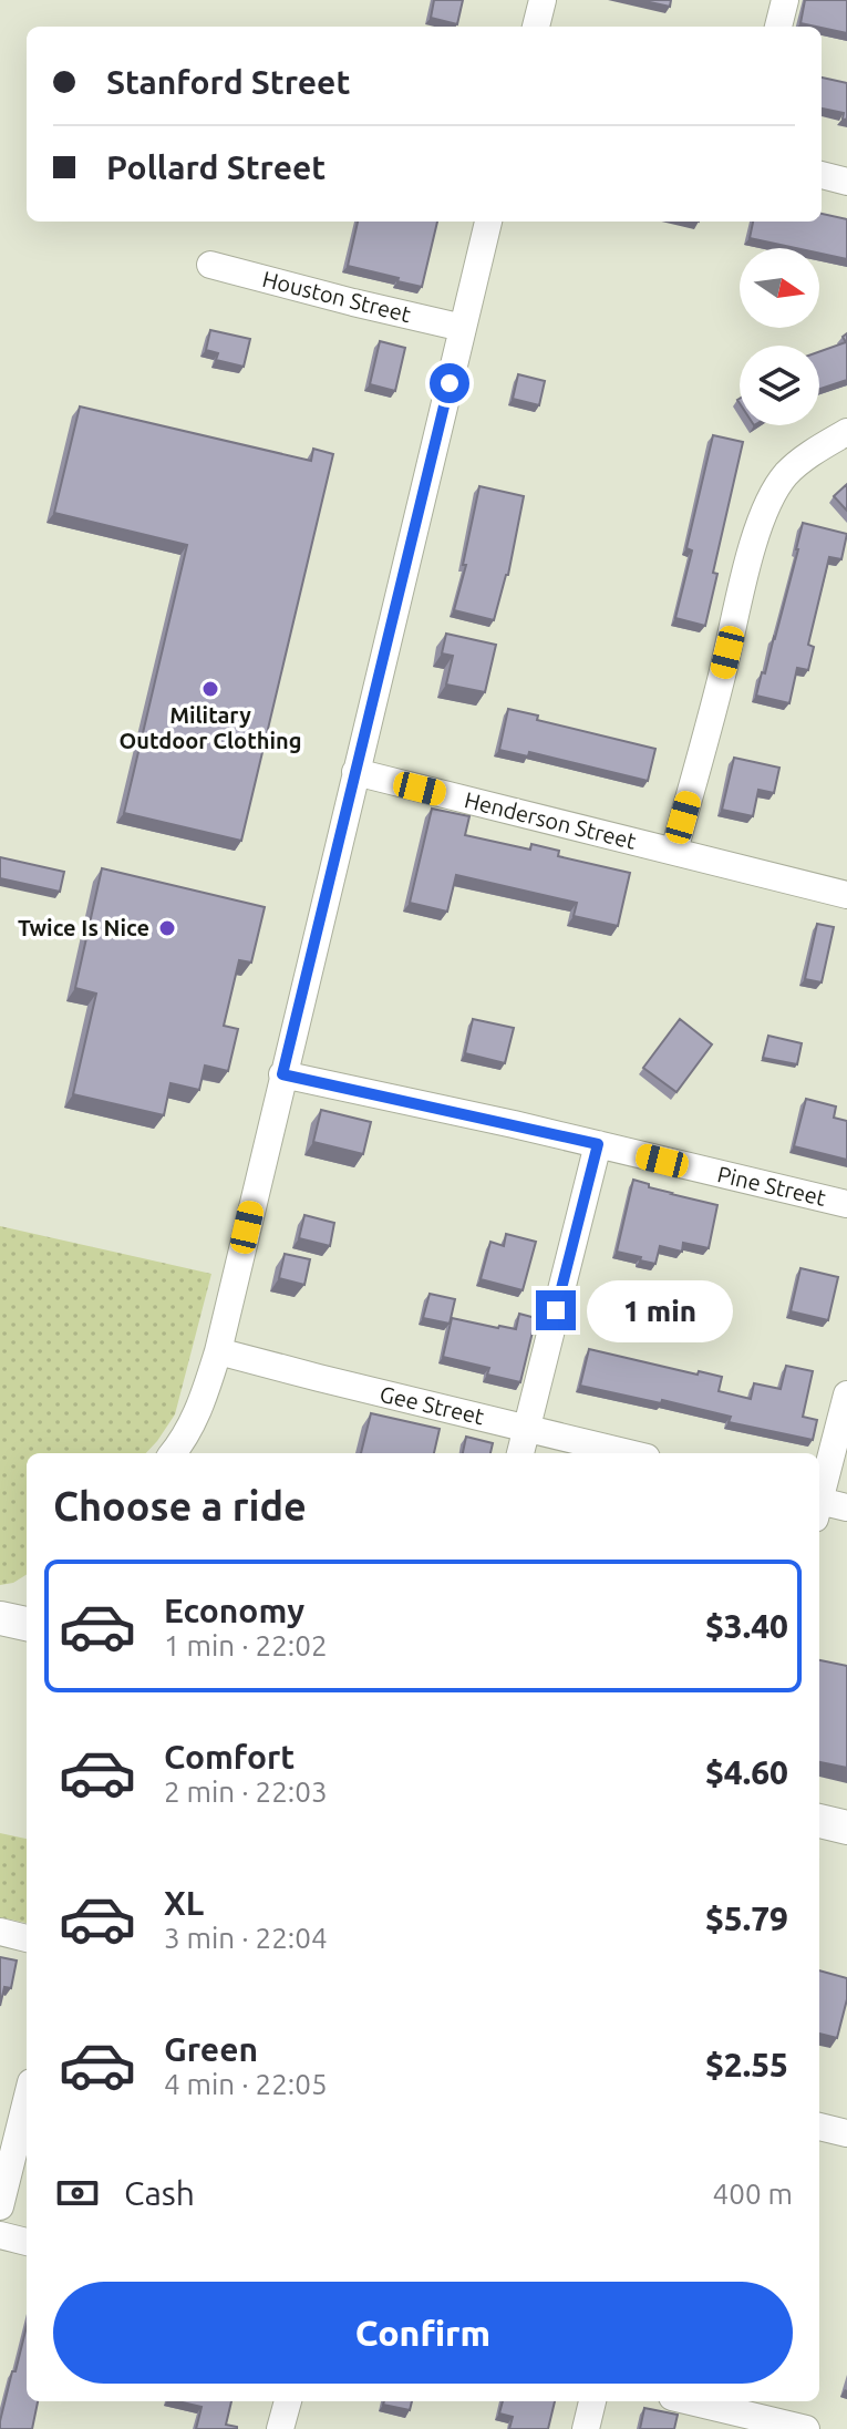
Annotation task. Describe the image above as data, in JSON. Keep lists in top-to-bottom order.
{
  "streets": {
    "street": [
      "Houston Street",
      "Henderson Street",
      "Pine Street",
      "Gee Street"
    ]
  },
  "places": ["Military Outdoor Clothing", "Twice Is Nice"],
  "north": "right",
  "page": {
    "banner": ["Stanford Street", "Pollard Street"],
    "bubble": "1 min",
    "heading": "Choose a ride",
    "list": [
      {
        "name": "Economy",
        "note": "1 min · 22:02",
        "value": "$3.40"
      },
      {
        "name": "Comfort",
        "note": "2 min · 22:03",
        "value": "$4.60"
      },
      {
        "name": "XL",
        "note": "3 min · 22:04",
        "value": "$5.79"
      },
      {
        "name": "Green",
        "note": "4 min · 22:05",
        "value": "$2.55"
      }
    ],
    "pay": ["Cash", "400 m"],
    "buttons": "Confirm"
  }
}
